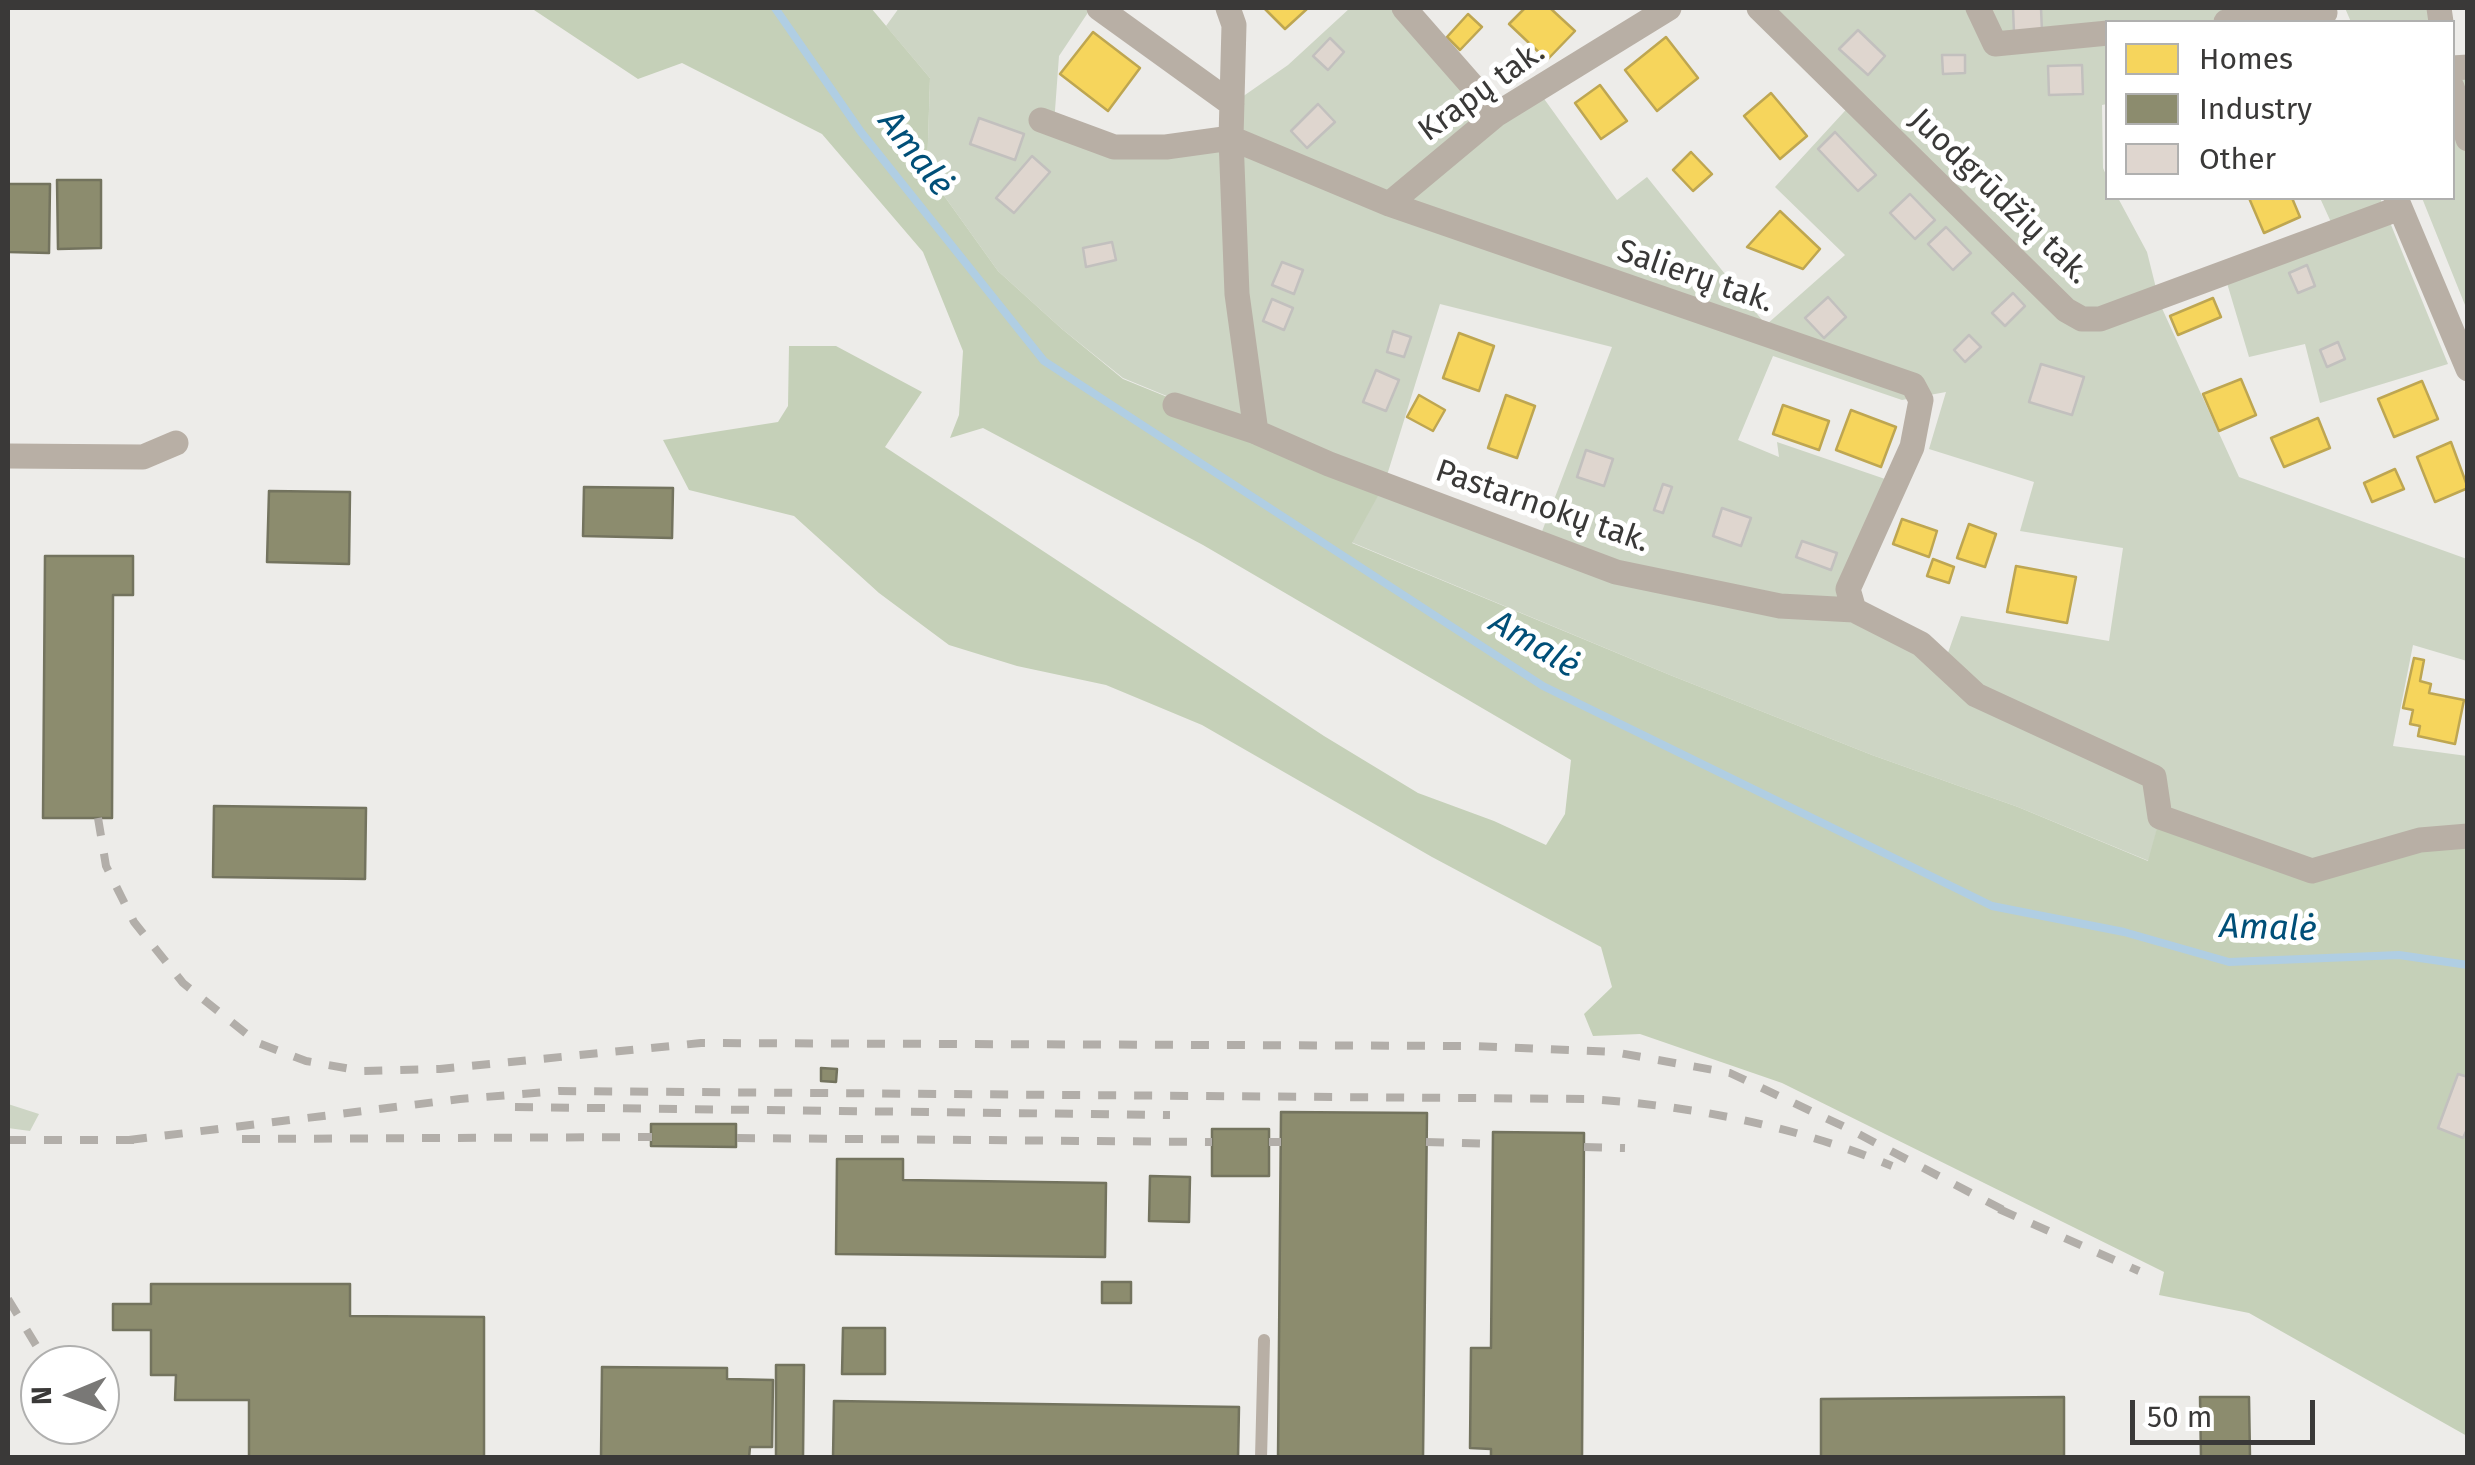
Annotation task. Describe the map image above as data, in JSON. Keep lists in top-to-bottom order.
{
  "streets": {
    "street": [
      "Krapų tak.",
      "Juodgrūdžių tak.",
      "Salierų tak.",
      "Pastarnokų tak."
    ]
  },
  "crossings": [
    ["Krapų tak.", "Salierų tak."],
    ["Salierų tak.", "Pastarnokų tak."]
  ],
  "water": ["Amalė"],
  "legend": ["Homes", "Industry", "Other"],
  "scale_bar": "50 m",
  "north": "left"
}
